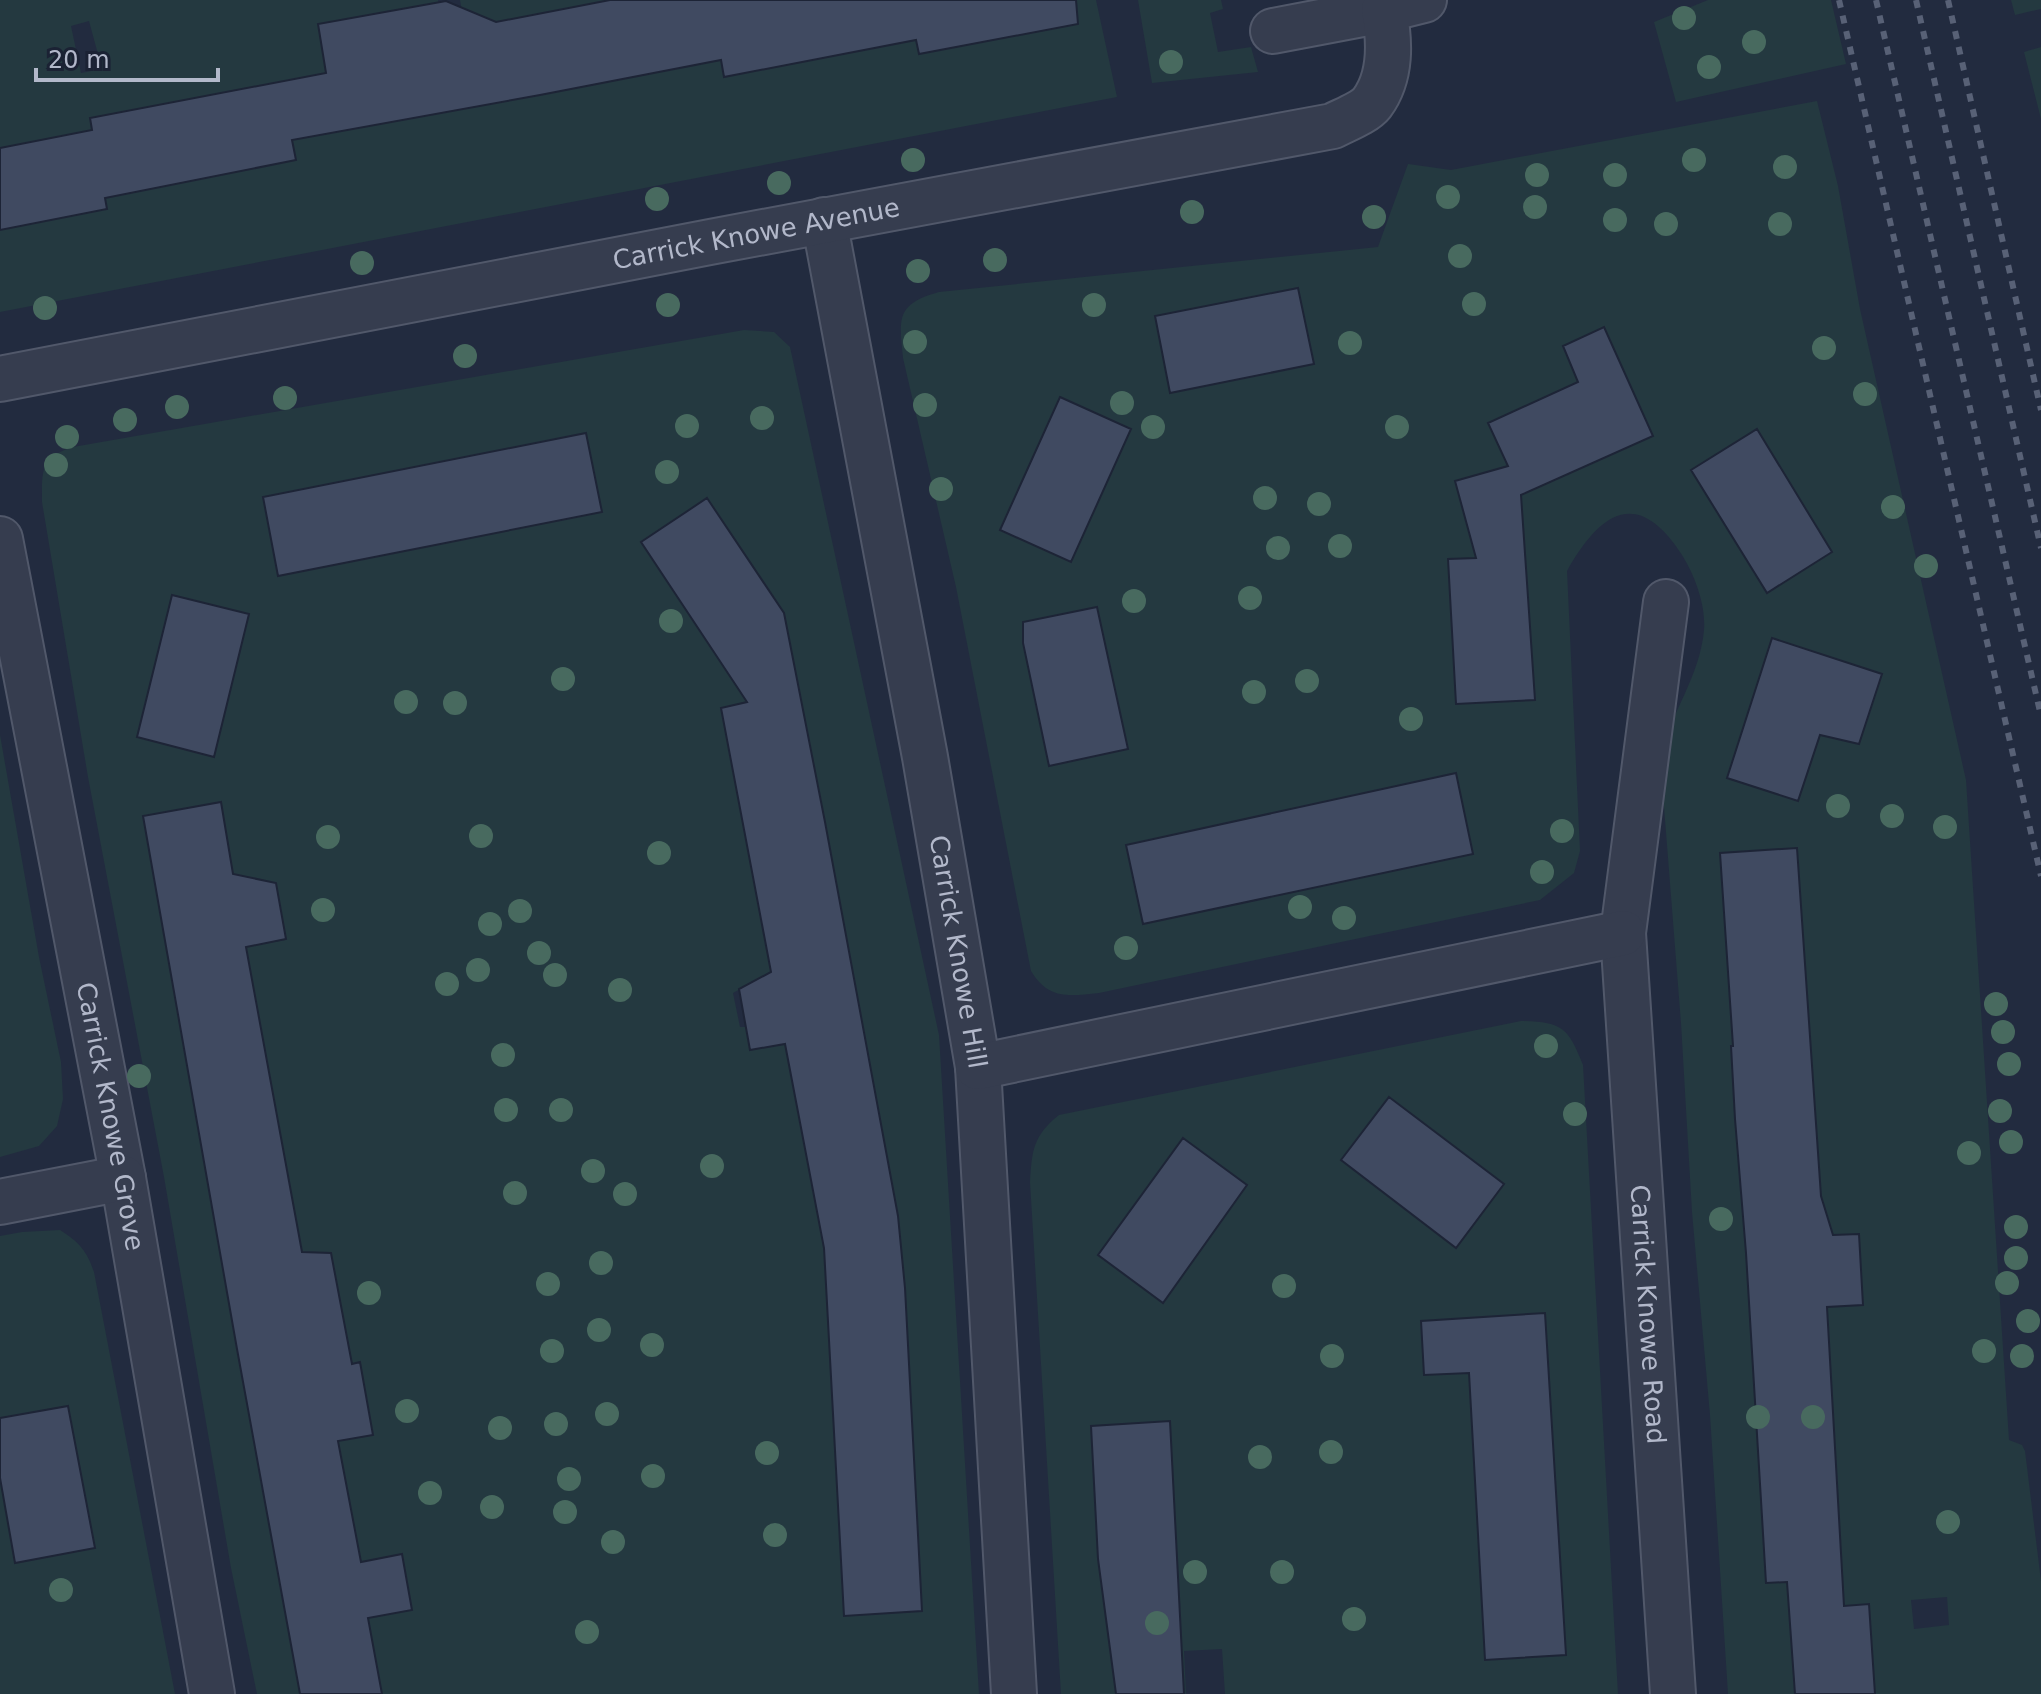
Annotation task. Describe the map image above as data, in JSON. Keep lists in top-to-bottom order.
{
  "streets": {
    "street": [
      "Carrick Knowe Avenue",
      "Carrick Knowe Hill",
      "Carrick Knowe Grove",
      "Carrick Knowe Road"
    ]
  },
  "crossings": [
    ["Carrick Knowe Avenue", "Carrick Knowe Hill"]
  ],
  "scale_bar": "20 m"
}
